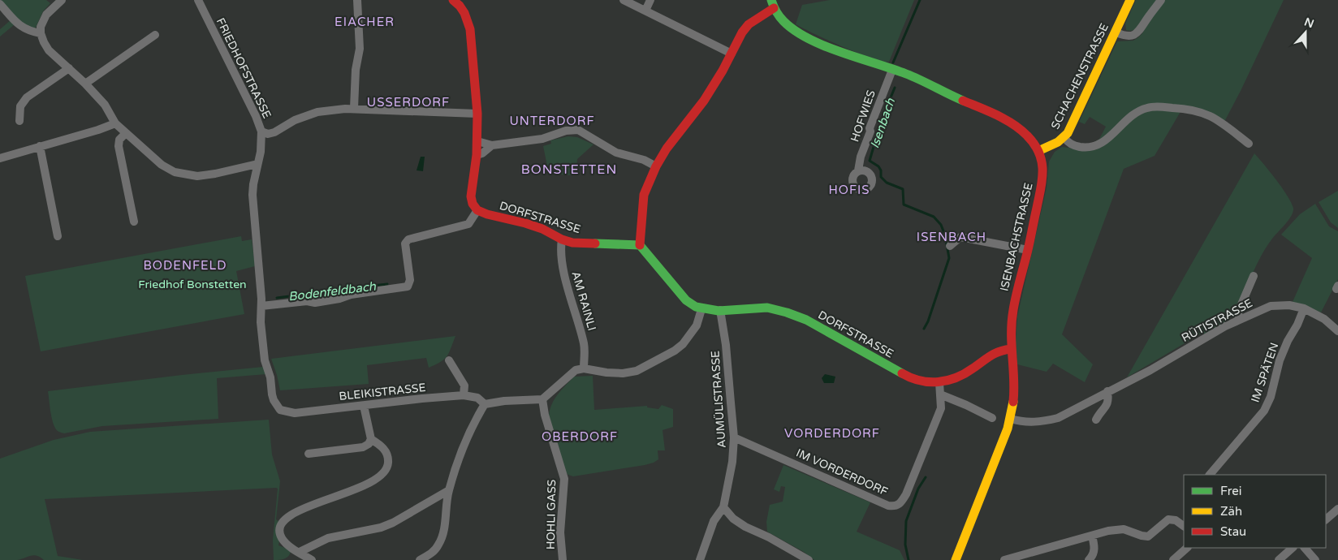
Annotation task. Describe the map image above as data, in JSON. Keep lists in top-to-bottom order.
{
  "streets": {
    "street": [
      "FRIEDHOFSTRASSE",
      "SCHACHENSTRASSE",
      "HOFWIES",
      "DORFSTRASSE",
      "ISENBACHSTRASSE",
      "AM RAINLI",
      "RÜTISTRASSE",
      "IM SPÄTEN",
      "BLEIKISTRASSE",
      "AUMÜLISTRASSE",
      "IM VORDERDORF",
      "HOHLI GASS"
    ]
  },
  "crossings": [
    ["FRIEDHOFSTRASSE", "BLEIKISTRASSE"],
    ["SCHACHENSTRASSE", "ISENBACHSTRASSE"],
    ["HOFWIES", "ISENBACHSTRASSE"],
    ["DORFSTRASSE", "ISENBACHSTRASSE"],
    ["DORFSTRASSE", "AM RAINLI"],
    ["DORFSTRASSE", "AUMÜLISTRASSE"],
    ["ISENBACHSTRASSE", "RÜTISTRASSE"],
    ["RÜTISTRASSE", "IM SPÄTEN"],
    ["AUMÜLISTRASSE", "IM VORDERDORF"]
  ],
  "districts": [
    "EIACHER",
    "USSERDORF",
    "UNTERDORF",
    "BONSTETTEN",
    "HOFIS",
    "ISENBACH",
    "BODENFELD",
    "VORDERDORF",
    "OBERDORF"
  ],
  "water": ["Isenbach", "Bodenfeldbach"],
  "parks": ["Friedhof Bonstetten"],
  "legend": ["Frei", "Zäh", "Stau"],
  "north": "top"
}
